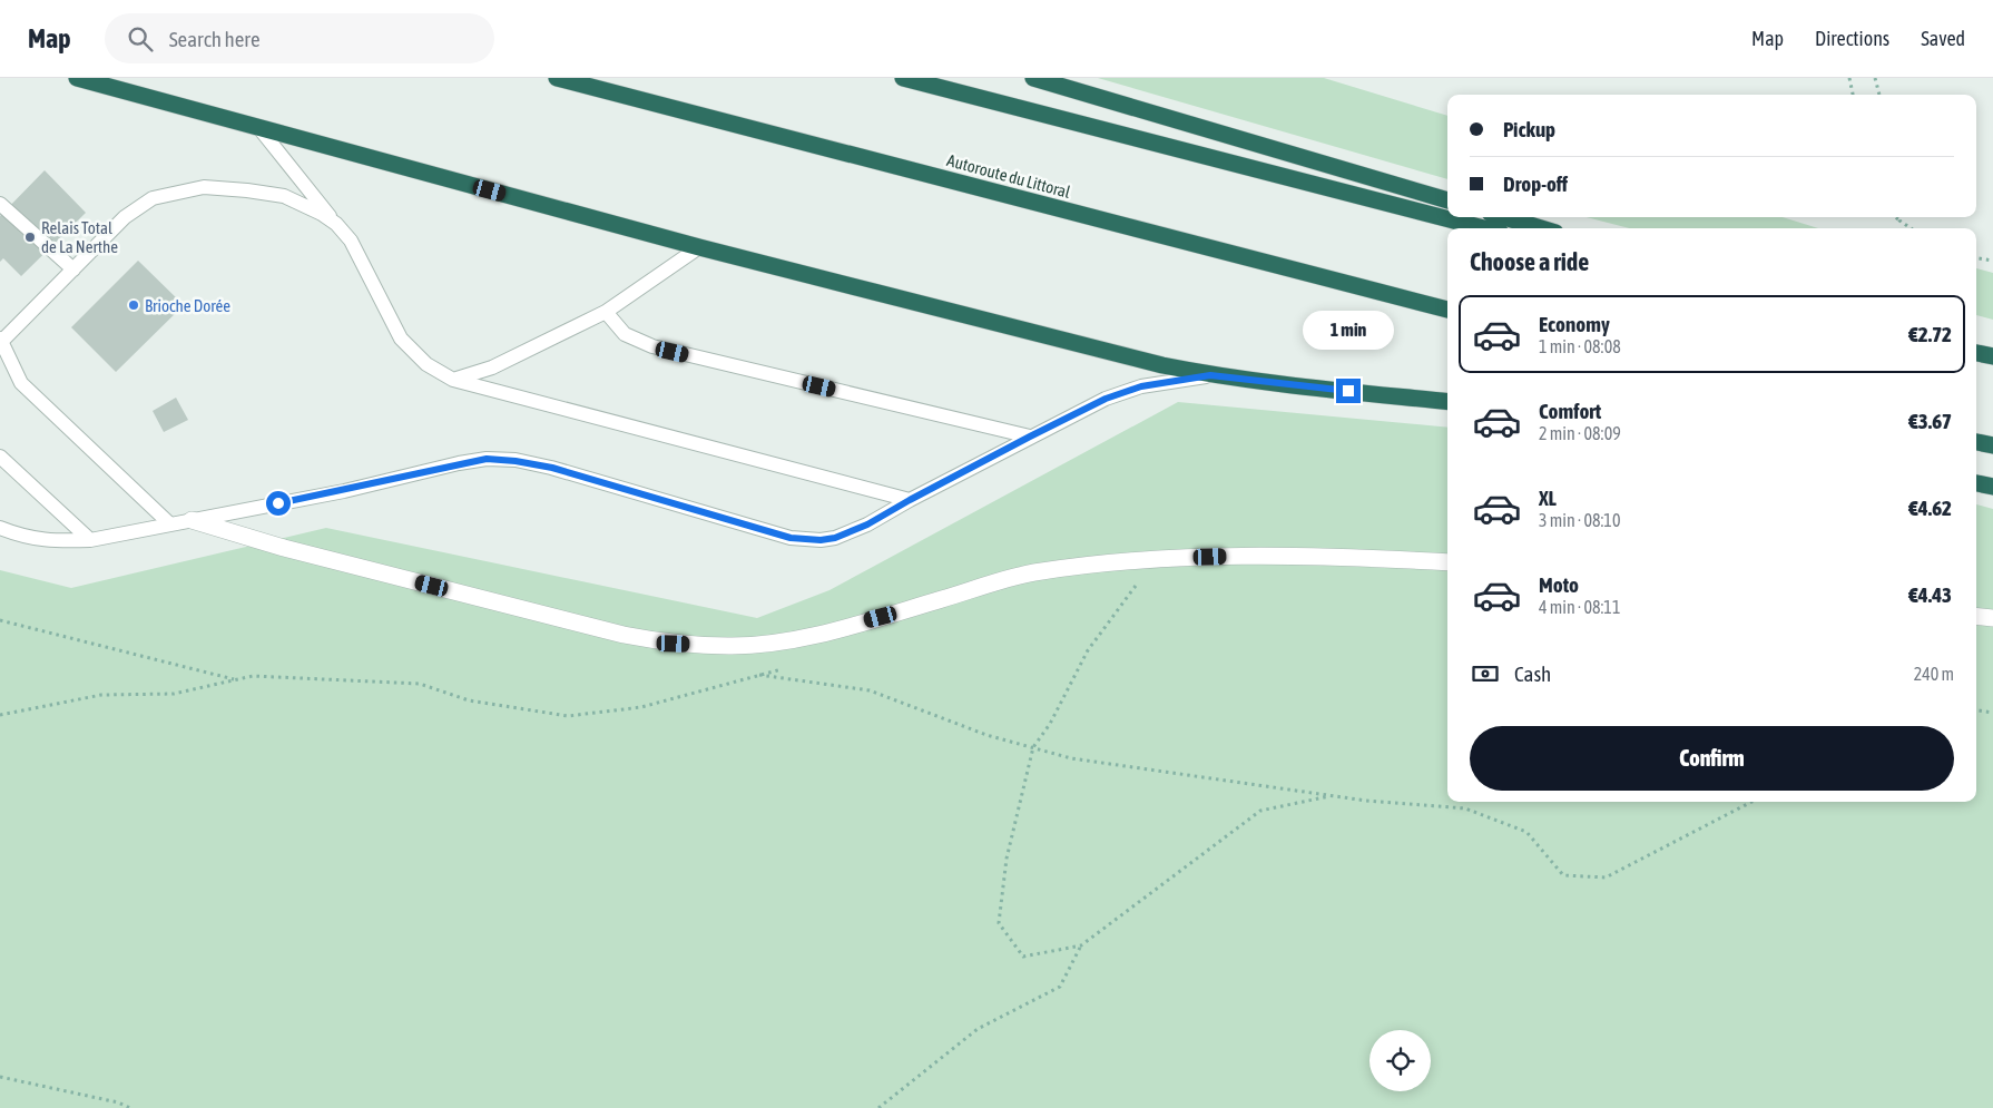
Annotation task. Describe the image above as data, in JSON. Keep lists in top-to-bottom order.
{
  "streets": {
    "highway": ["Autoroute du Littoral"]
  },
  "places": ["Relais Total de La Nerthe", "Brioche Dorée"],
  "page": {
    "header": "Map",
    "search": "Search here",
    "nav": ["Map", "Directions", "Saved"],
    "banner": ["Pickup", "Drop-off"],
    "heading": "Choose a ride",
    "list": [
      {
        "name": "Economy",
        "note": "1 min · 08:08",
        "value": "€2.72"
      },
      {
        "name": "Comfort",
        "note": "2 min · 08:09",
        "value": "€3.67"
      },
      {
        "name": "XL",
        "note": "3 min · 08:10",
        "value": "€4.62"
      },
      {
        "name": "Moto",
        "note": "4 min · 08:11",
        "value": "€4.43"
      }
    ],
    "bubble": "1 min",
    "pay": ["Cash", "240 m"],
    "buttons": "Confirm"
  }
}
